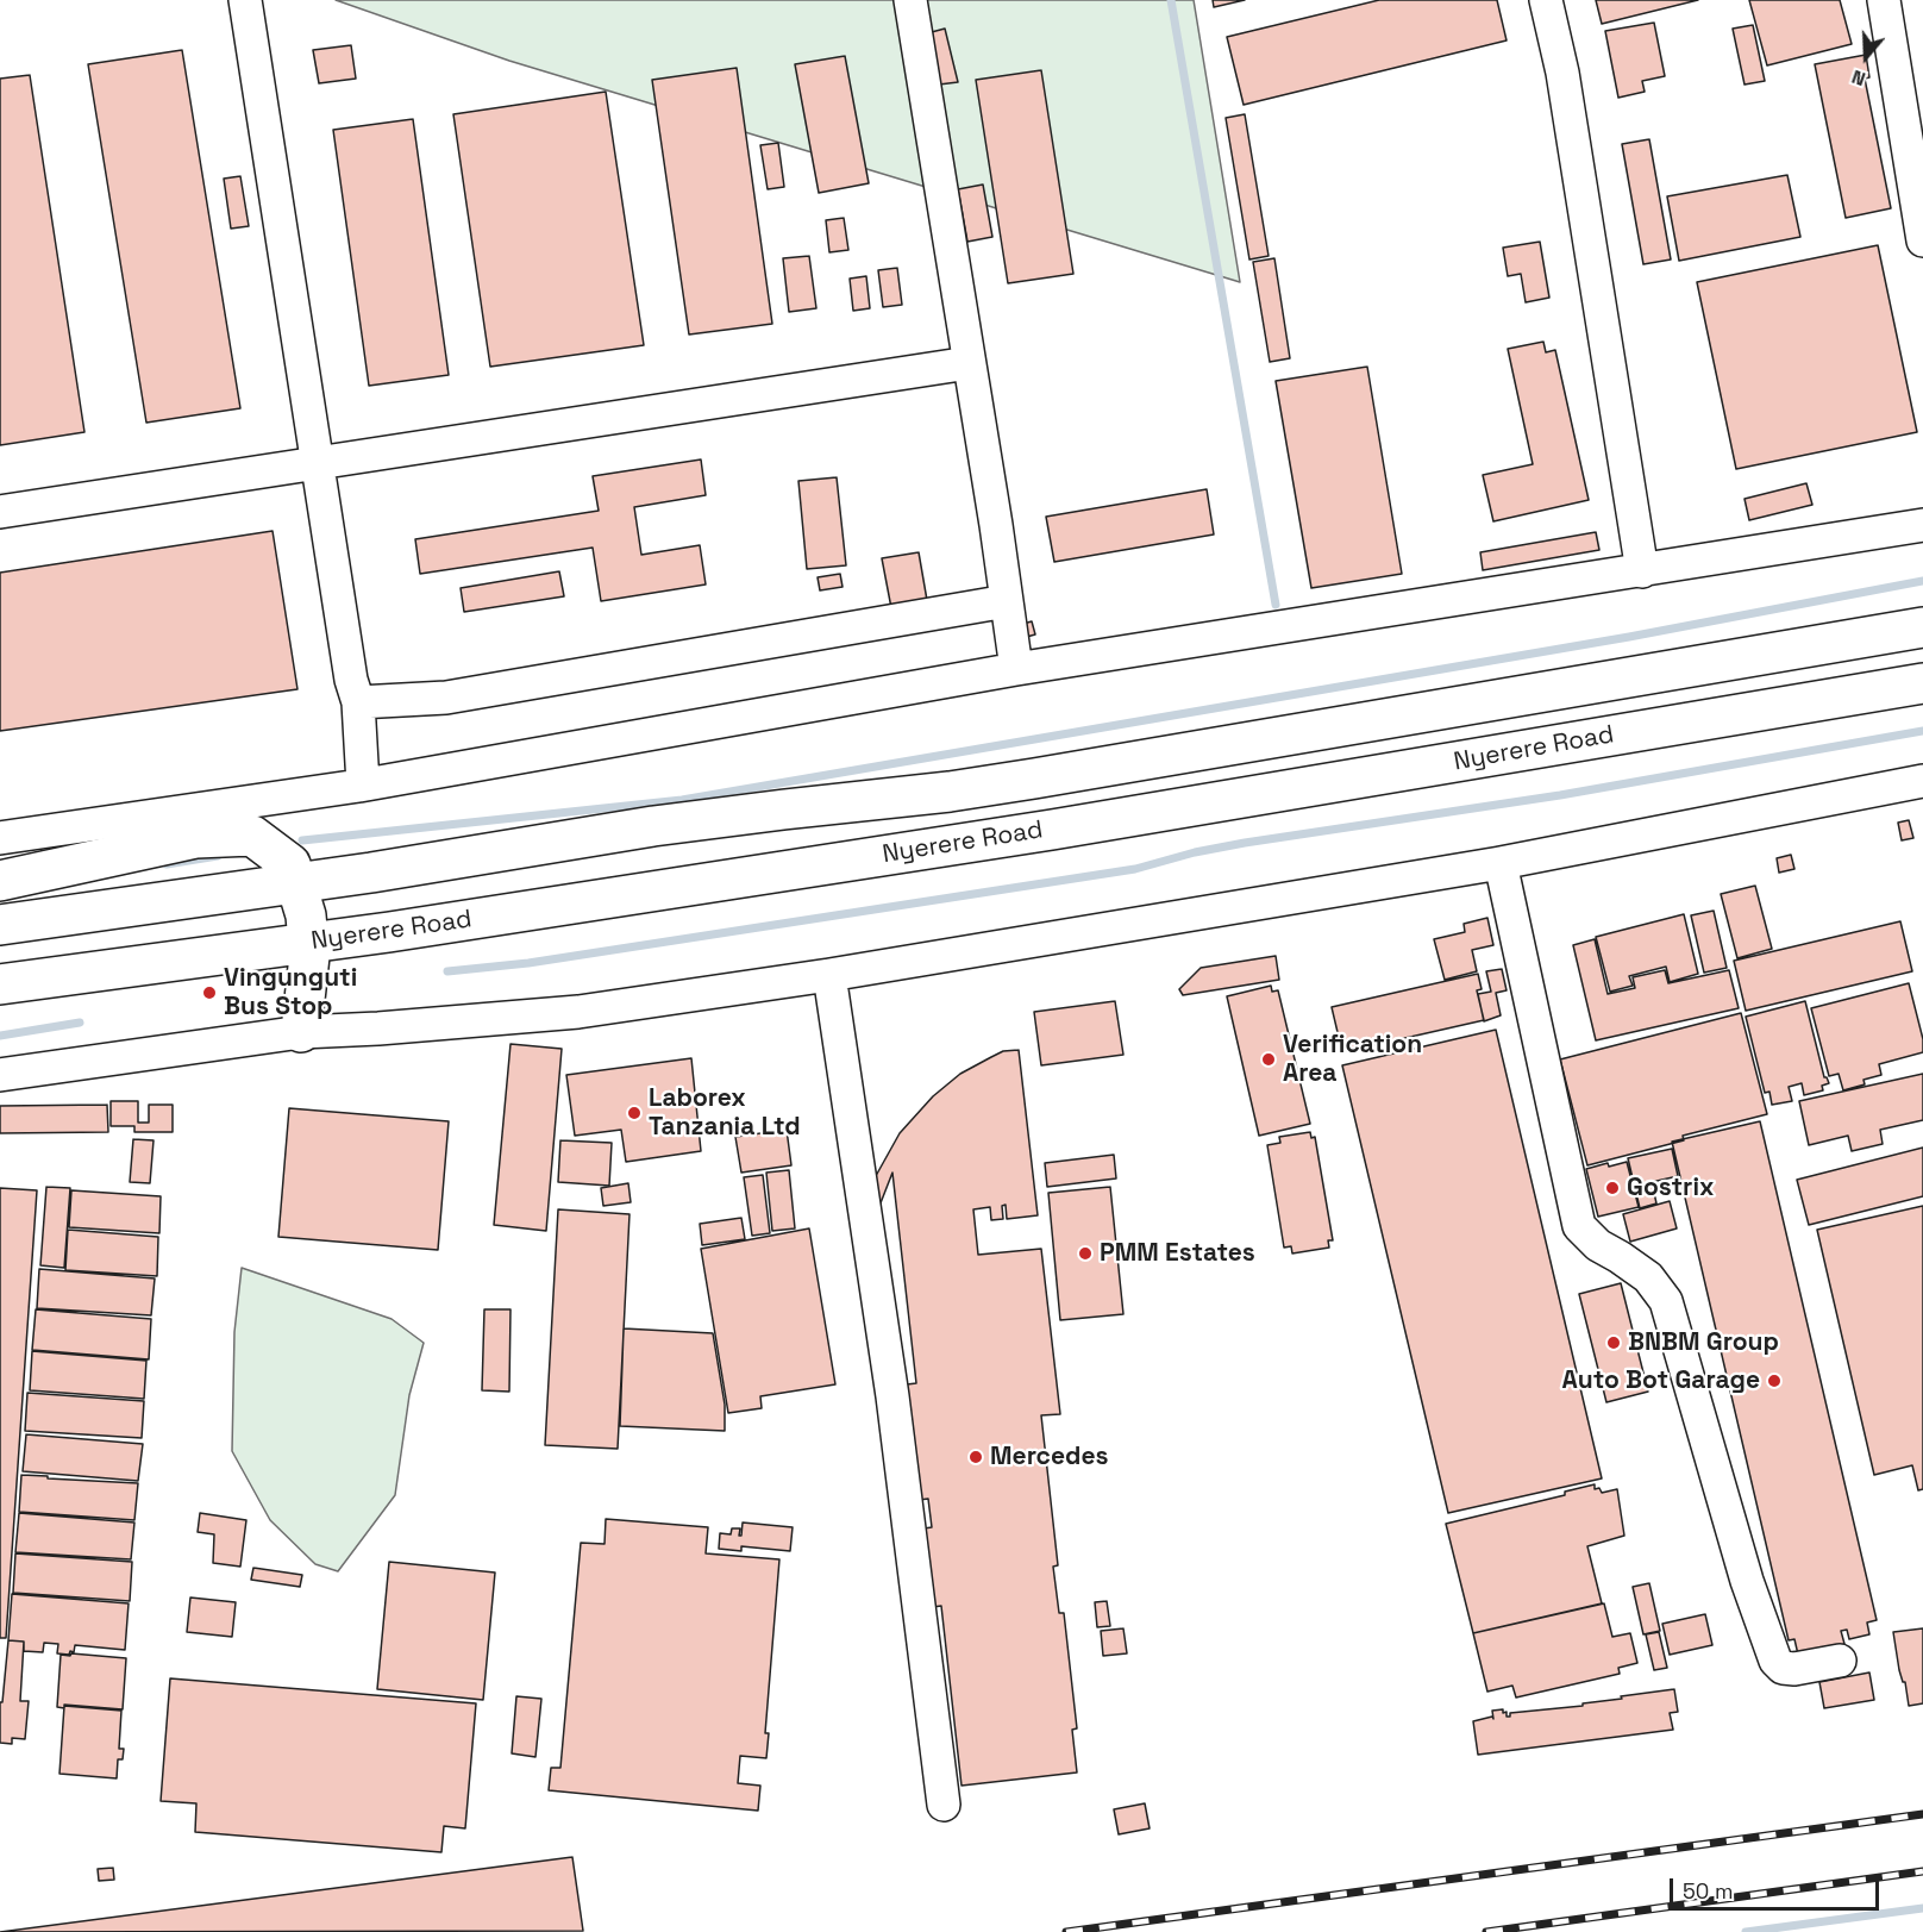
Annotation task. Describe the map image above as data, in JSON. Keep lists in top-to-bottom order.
{
  "streets": {
    "highway": ["Nyerere Road"]
  },
  "places": [
    "Vingunguti Bus Stop",
    "Verification Area",
    "Laborex Tanzania Ltd",
    "Gostrix",
    "PMM Estates",
    "BNBM Group",
    "Auto Bot Garage",
    "Mercedes"
  ],
  "scale_bar": "50 m",
  "north": "bottom"
}
